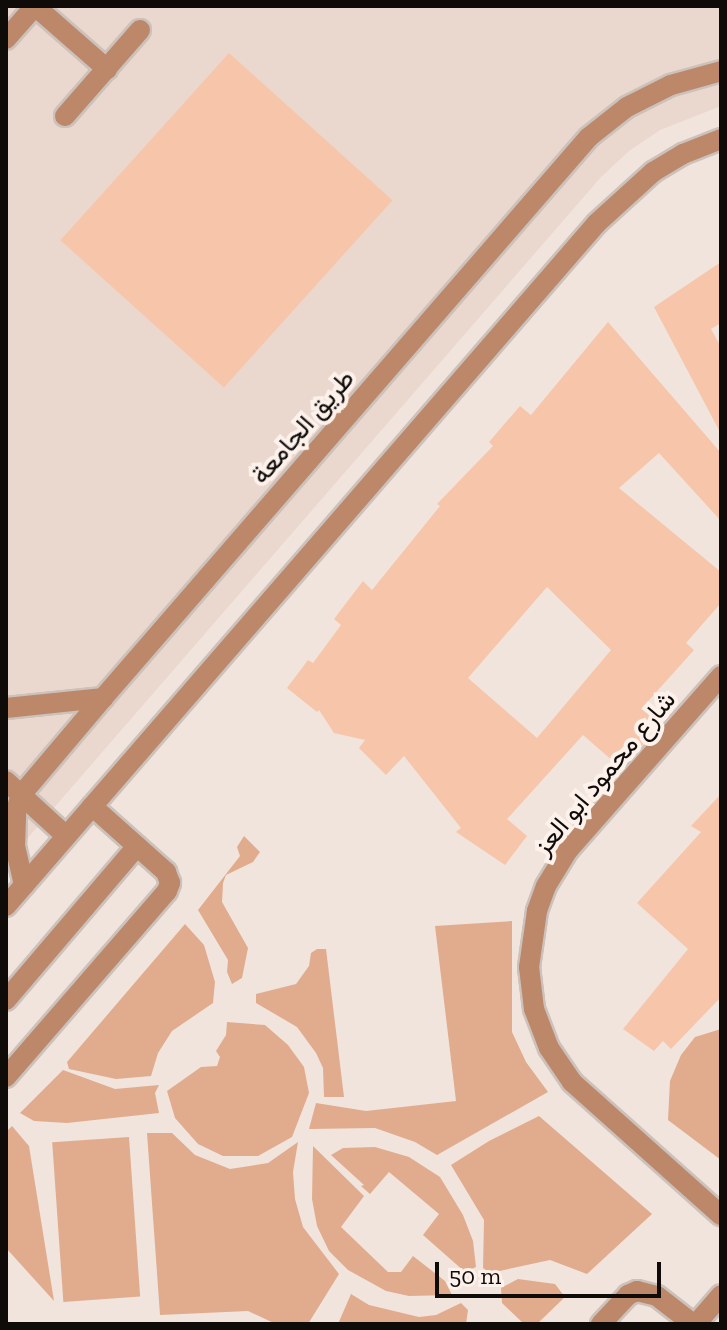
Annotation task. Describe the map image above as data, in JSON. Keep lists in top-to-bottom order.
{
  "streets": {
    "street": ["طريق الجامعة", "شارع محمود ابو العز"]
  },
  "scale_bar": "50 m"
}
